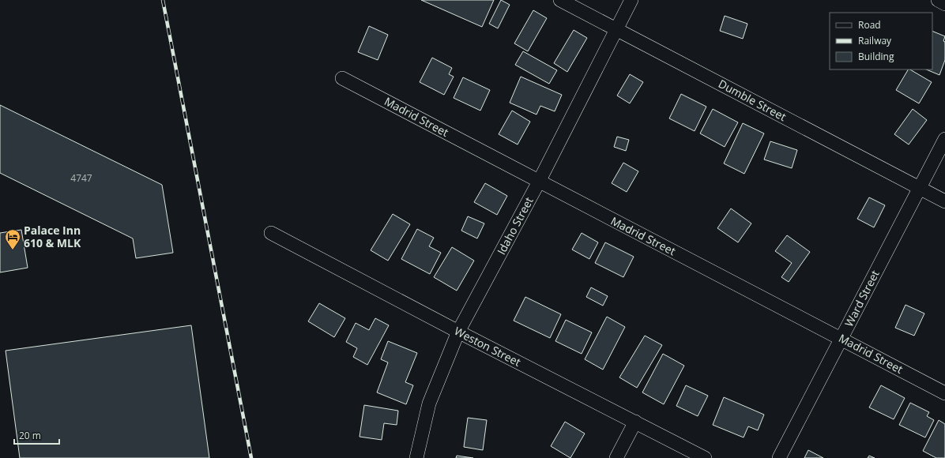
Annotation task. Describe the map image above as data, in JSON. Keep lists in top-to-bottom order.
{
  "streets": {
    "street": [
      "Dumble Street",
      "Madrid Street",
      "Idaho Street",
      "Ward Street",
      "Weston Street"
    ]
  },
  "crossings": [
    ["Dumble Street", "Idaho Street"],
    ["Dumble Street", "Ward Street"],
    ["Madrid Street", "Idaho Street"],
    ["Madrid Street", "Ward Street"],
    ["Idaho Street", "Weston Street"]
  ],
  "places": {
    "hotel": ["Palace Inn 610 & MLK"]
  },
  "house_numbers": ["4747"],
  "legend": ["Road", "Railway", "Building"],
  "scale_bar": "20 m"
}
